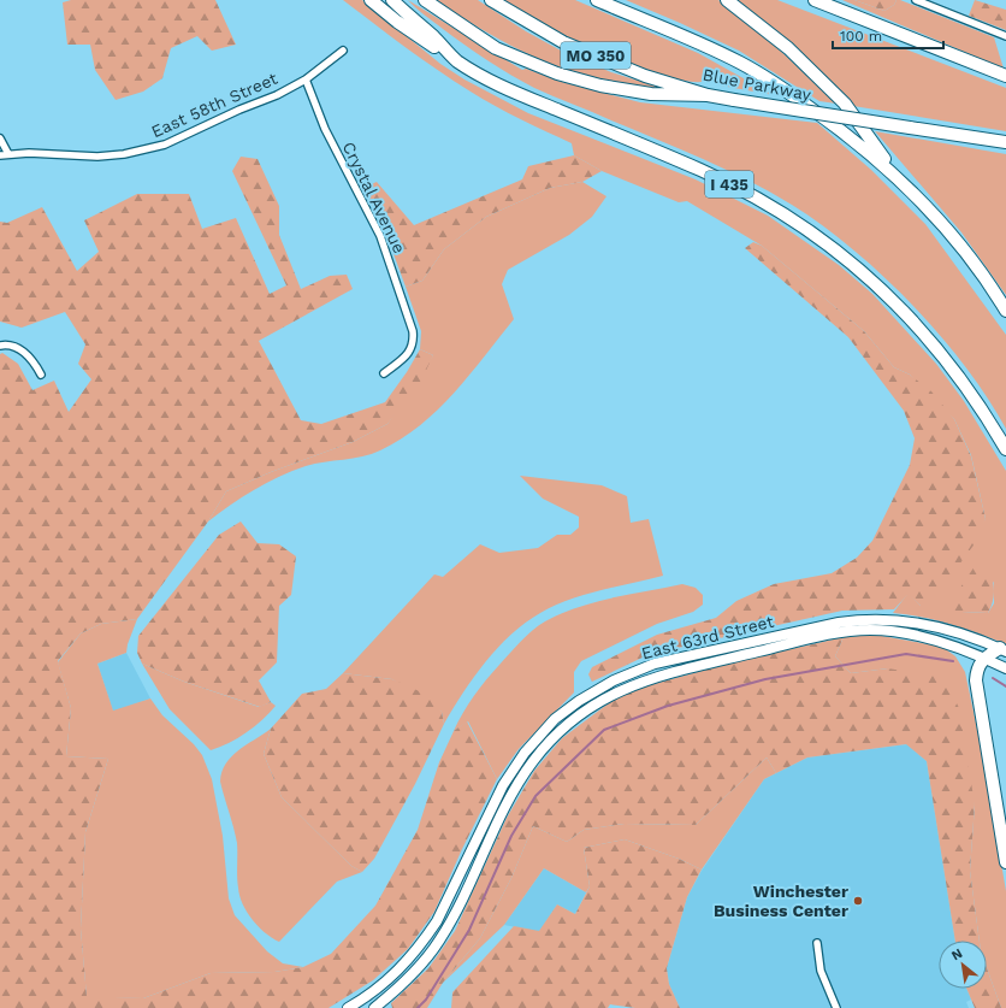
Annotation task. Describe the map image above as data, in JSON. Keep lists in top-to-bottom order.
{
  "streets": {
    "highway": ["MO 350", "Blue Parkway", "I 435"],
    "main road": ["East 63rd Street"],
    "street": ["East 58th Street", "Crystal Avenue"]
  },
  "crossings": [
    ["East 58th Street", "Crystal Avenue"]
  ],
  "places": ["Winchester Business Center"],
  "scale_bar": "100 m",
  "north": "top left"
}
